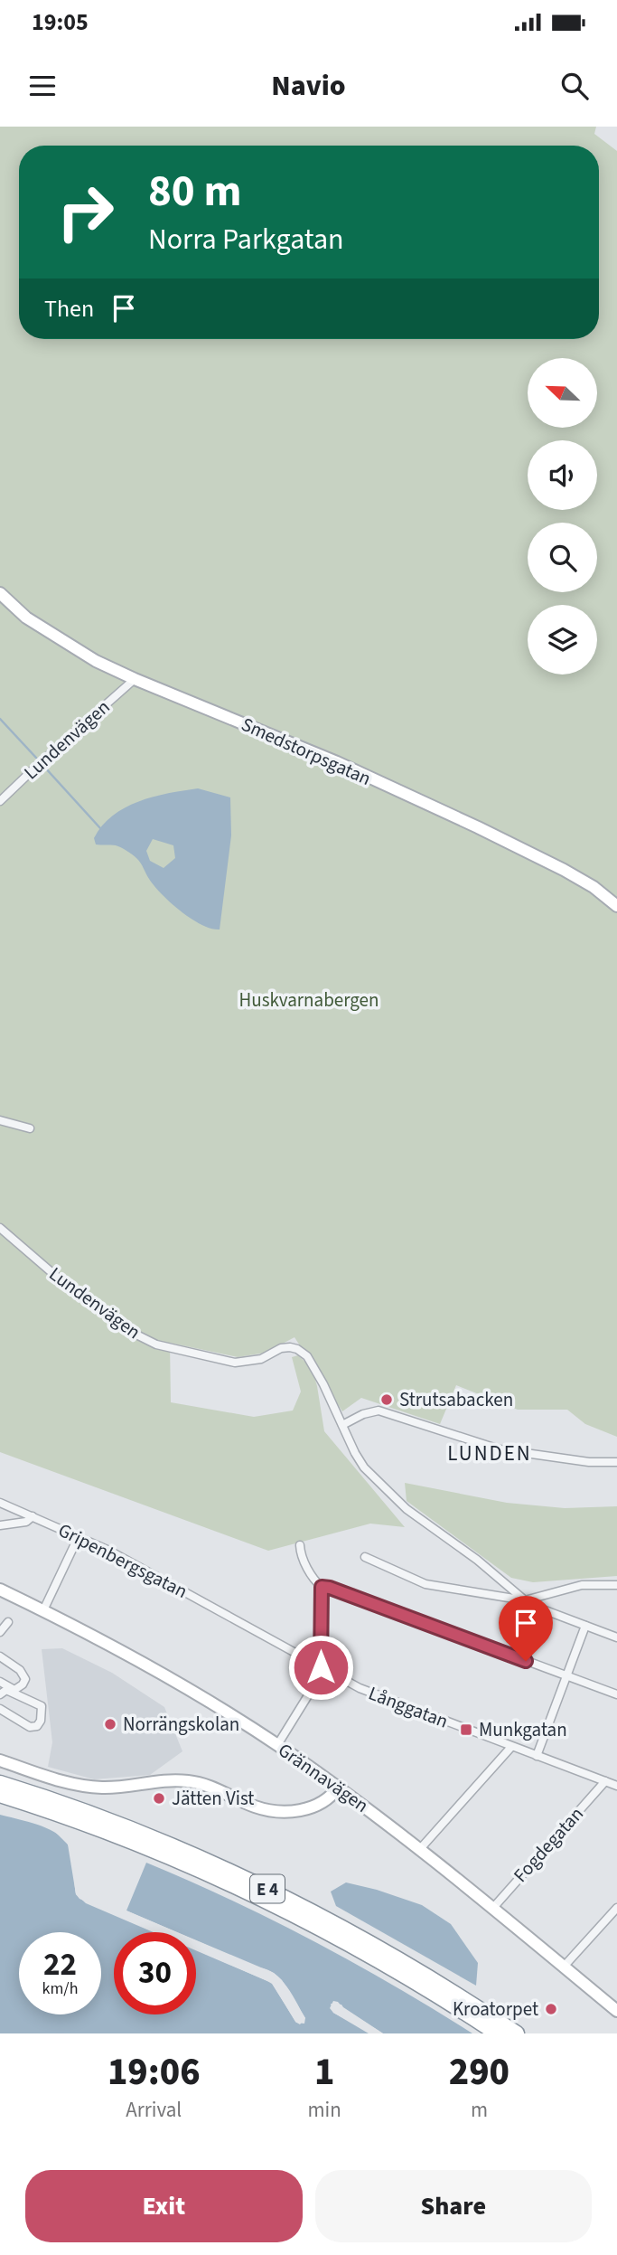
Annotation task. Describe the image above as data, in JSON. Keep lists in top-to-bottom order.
{
  "streets": {
    "highway": ["E 4"],
    "street": [
      "Lundenvägen",
      "Smedstorpsgatan",
      "Gripenbergsgatan",
      "Långgatan",
      "Grännavägen",
      "Fogdegatan"
    ]
  },
  "crossings": [
    ["Lundenvägen", "Smedstorpsgatan"],
    ["Gripenbergsgatan", "Långgatan"],
    ["Långgatan", "Fogdegatan"],
    ["Grännavägen", "Fogdegatan"]
  ],
  "districts": ["LUNDEN"],
  "parks": ["Huskvarnabergen"],
  "places": {
    "other": [
      "Strutsabacken",
      "Norrängskolan",
      "Jätten Vist",
      "Kroatorpet"
    ],
    "transit": ["Munkgatan"]
  },
  "north": "top left",
  "page": {
    "status": "19:05",
    "header": "Navio",
    "turn": ["80 m", "Norra Parkgatan"],
    "then": "Then",
    "speed": "22 km/h",
    "limit": "30",
    "eta": [
      "19:06",
      "Arrival",
      "1",
      "min",
      "290",
      "m"
    ],
    "buttons": ["Exit", "Share"]
  }
}
